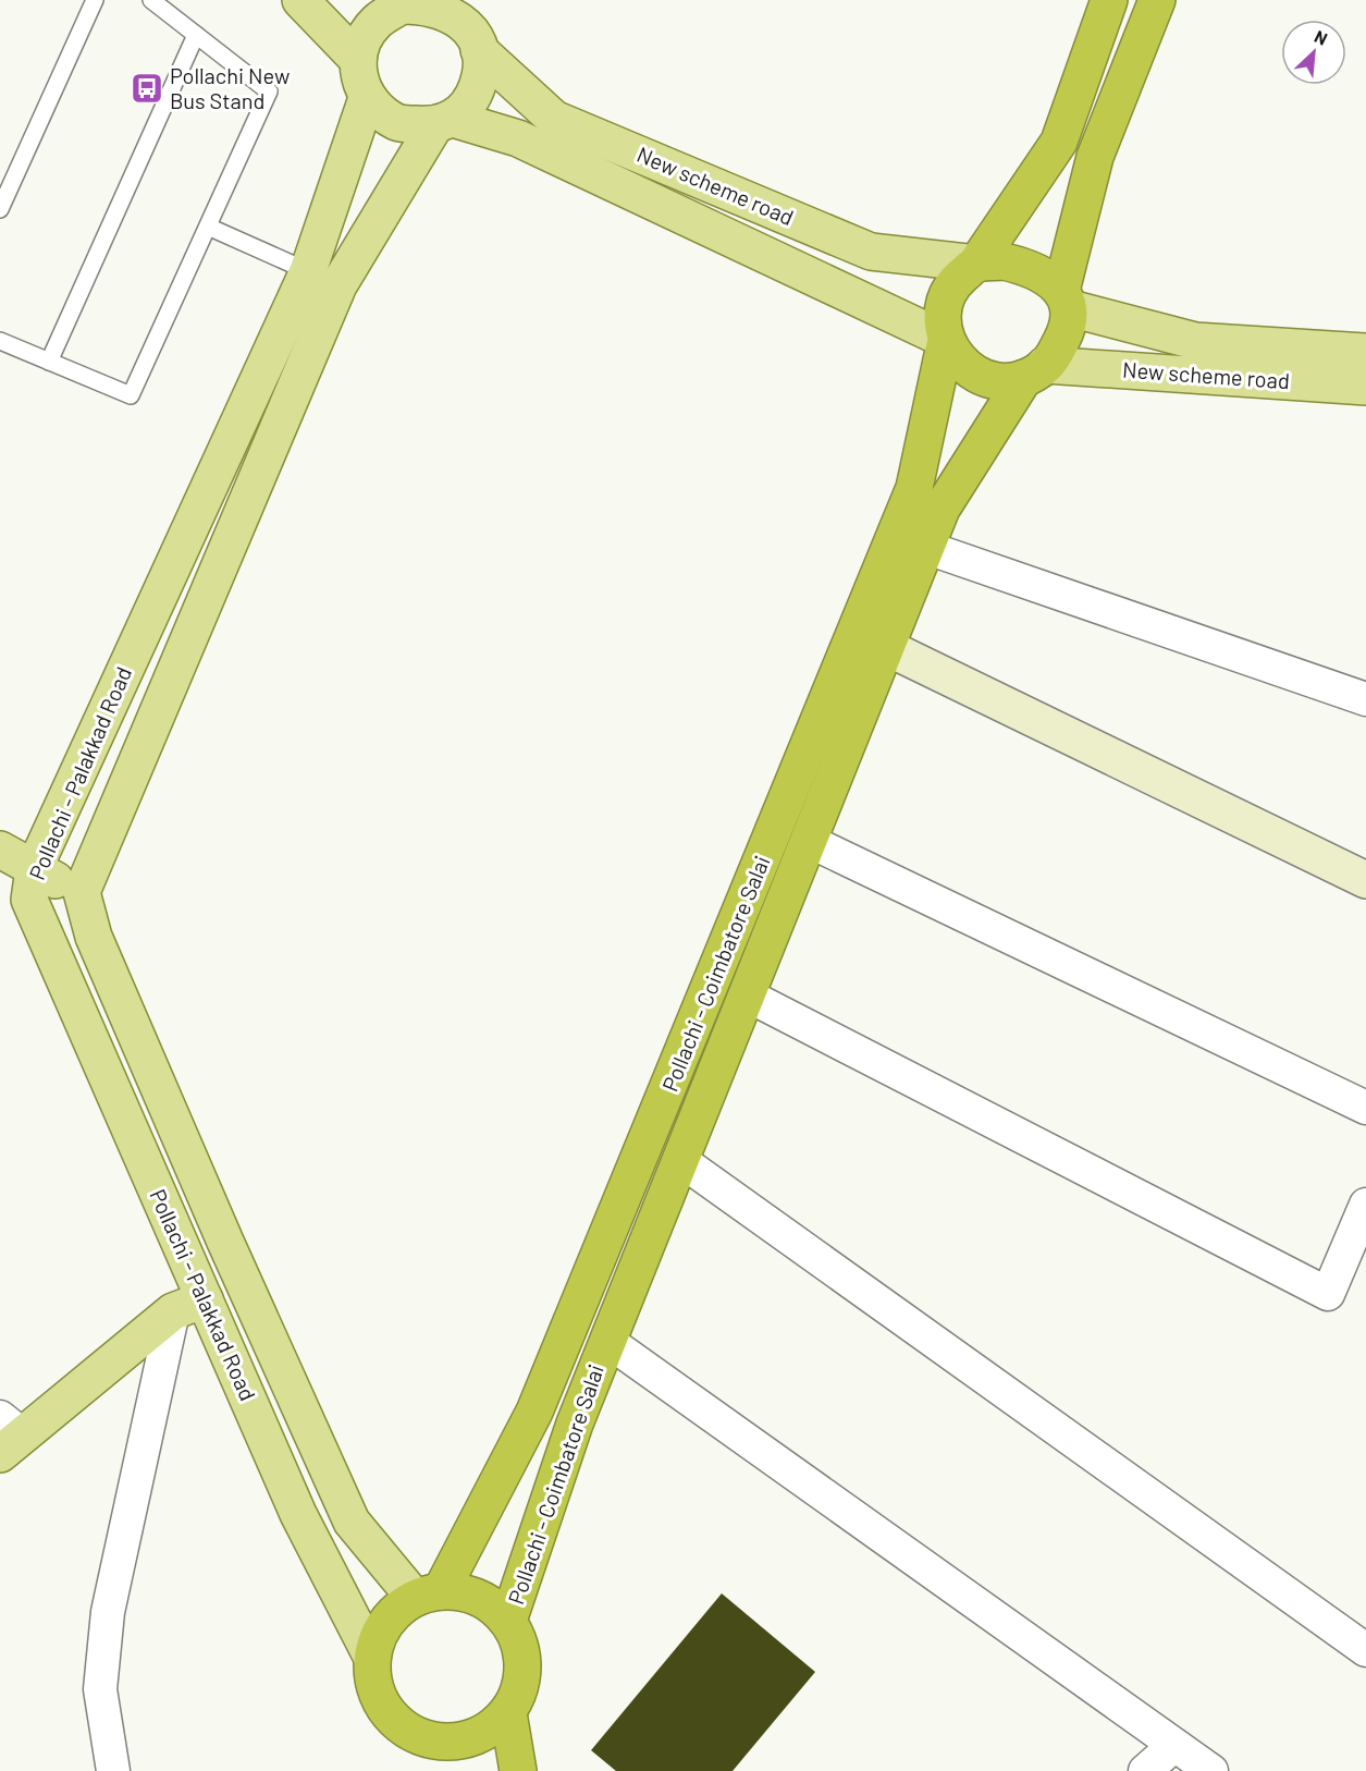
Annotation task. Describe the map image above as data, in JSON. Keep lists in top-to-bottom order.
{
  "streets": {
    "highway": ["Pollachi - Coimbatore Salai"],
    "main road": ["New scheme road", "Pollachi - Palakkad Road"]
  },
  "crossings": [
    ["New scheme road", "Pollachi - Palakkad Road"],
    ["New scheme road", "Pollachi - Coimbatore Salai"],
    ["Pollachi - Palakkad Road", "Pollachi - Coimbatore Salai"]
  ],
  "places": {
    "bus stop": ["Pollachi New Bus Stand"]
  },
  "north": "top right"
}
